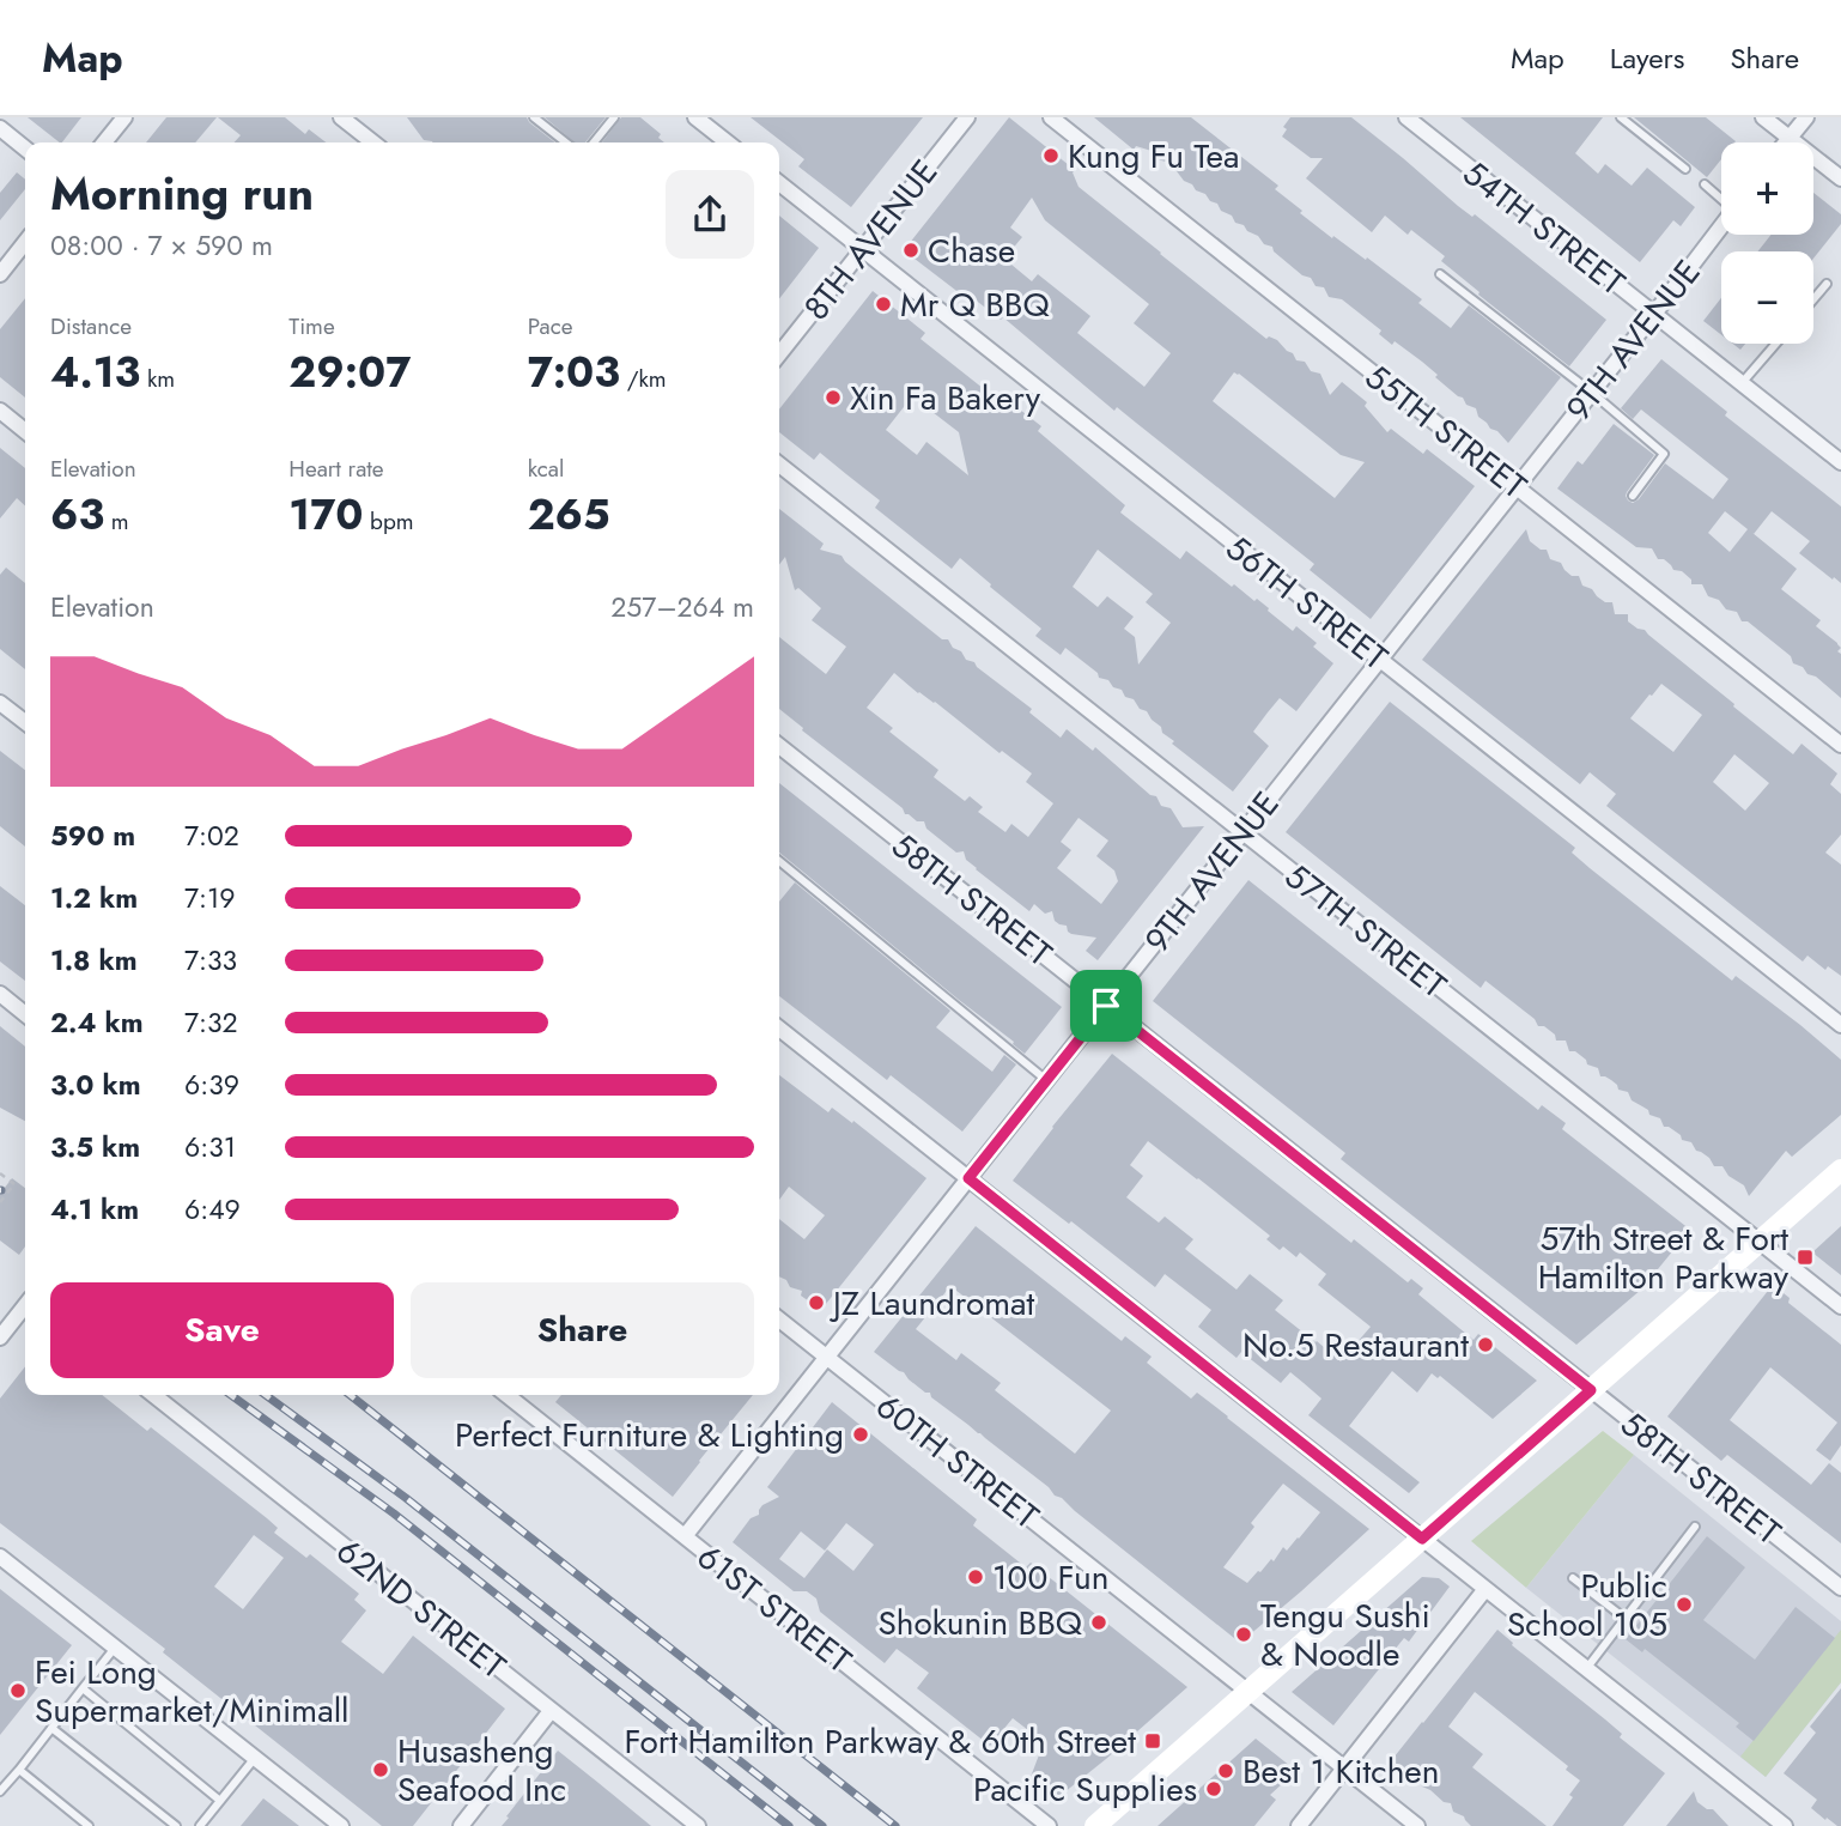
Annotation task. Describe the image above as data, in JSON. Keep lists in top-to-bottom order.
{
  "streets": {
    "street": [
      "54TH STREET",
      "8TH AVENUE",
      "9TH AVENUE",
      "55TH STREET",
      "56TH STREET",
      "58TH STREET",
      "57TH STREET",
      "60TH STREET",
      "62ND STREET",
      "61ST STREET"
    ]
  },
  "crossings": [
    ["54TH STREET", "9TH AVENUE"],
    ["8TH AVENUE", "56TH STREET"],
    ["9TH AVENUE", "55TH STREET"],
    ["9TH AVENUE", "56TH STREET"],
    ["9TH AVENUE", "58TH STREET"],
    ["9TH AVENUE", "57TH STREET"],
    ["9TH AVENUE", "60TH STREET"],
    ["9TH AVENUE", "61ST STREET"]
  ],
  "places": {
    "other": [
      "Kung Fu Tea",
      "Chase",
      "Mr Q BBQ",
      "Xin Fa Bakery",
      "JZ Laundromat",
      "No.5 Restaurant",
      "Perfect Furniture & Lighting",
      "100 Fun",
      "Public School 105",
      "Shokunin BBQ",
      "Tengu Sushi & Noodle",
      "Fei Long Supermarket/Minimall",
      "Husasheng Seafood Inc",
      "Best 1 Kitchen",
      "Pacific Supplies"
    ],
    "transit": ["57th Street & Fort Hamilton Parkway", "Fort Hamilton Parkway & 60th Street"]
  },
  "page": {
    "header": "Map",
    "nav": ["Map", "Layers", "Share"],
    "map_buttons": ["+", "−"],
    "heading": ["Morning run", "08:00 · 7 × 590 m"],
    "stats": [
      ["Distance", "4.13 km"],
      ["Time", "29:07"],
      ["Pace", "7:03 /km"],
      ["Elevation", "63 m"],
      ["Heart rate", "170 bpm"],
      ["kcal", "265"]
    ],
    "chart": ["Elevation", "257–264 m"],
    "list": [
      {
        "name": "590 m",
        "note": "7:02"
      },
      {
        "name": "1.2 km",
        "note": "7:19"
      },
      {
        "name": "1.8 km",
        "note": "7:33"
      },
      {
        "name": "2.4 km",
        "note": "7:32"
      },
      {
        "name": "3.0 km",
        "note": "6:39"
      },
      {
        "name": "3.5 km",
        "note": "6:31"
      },
      {
        "name": "4.1 km",
        "note": "6:49"
      }
    ],
    "buttons": ["Save", "Share"]
  }
}
